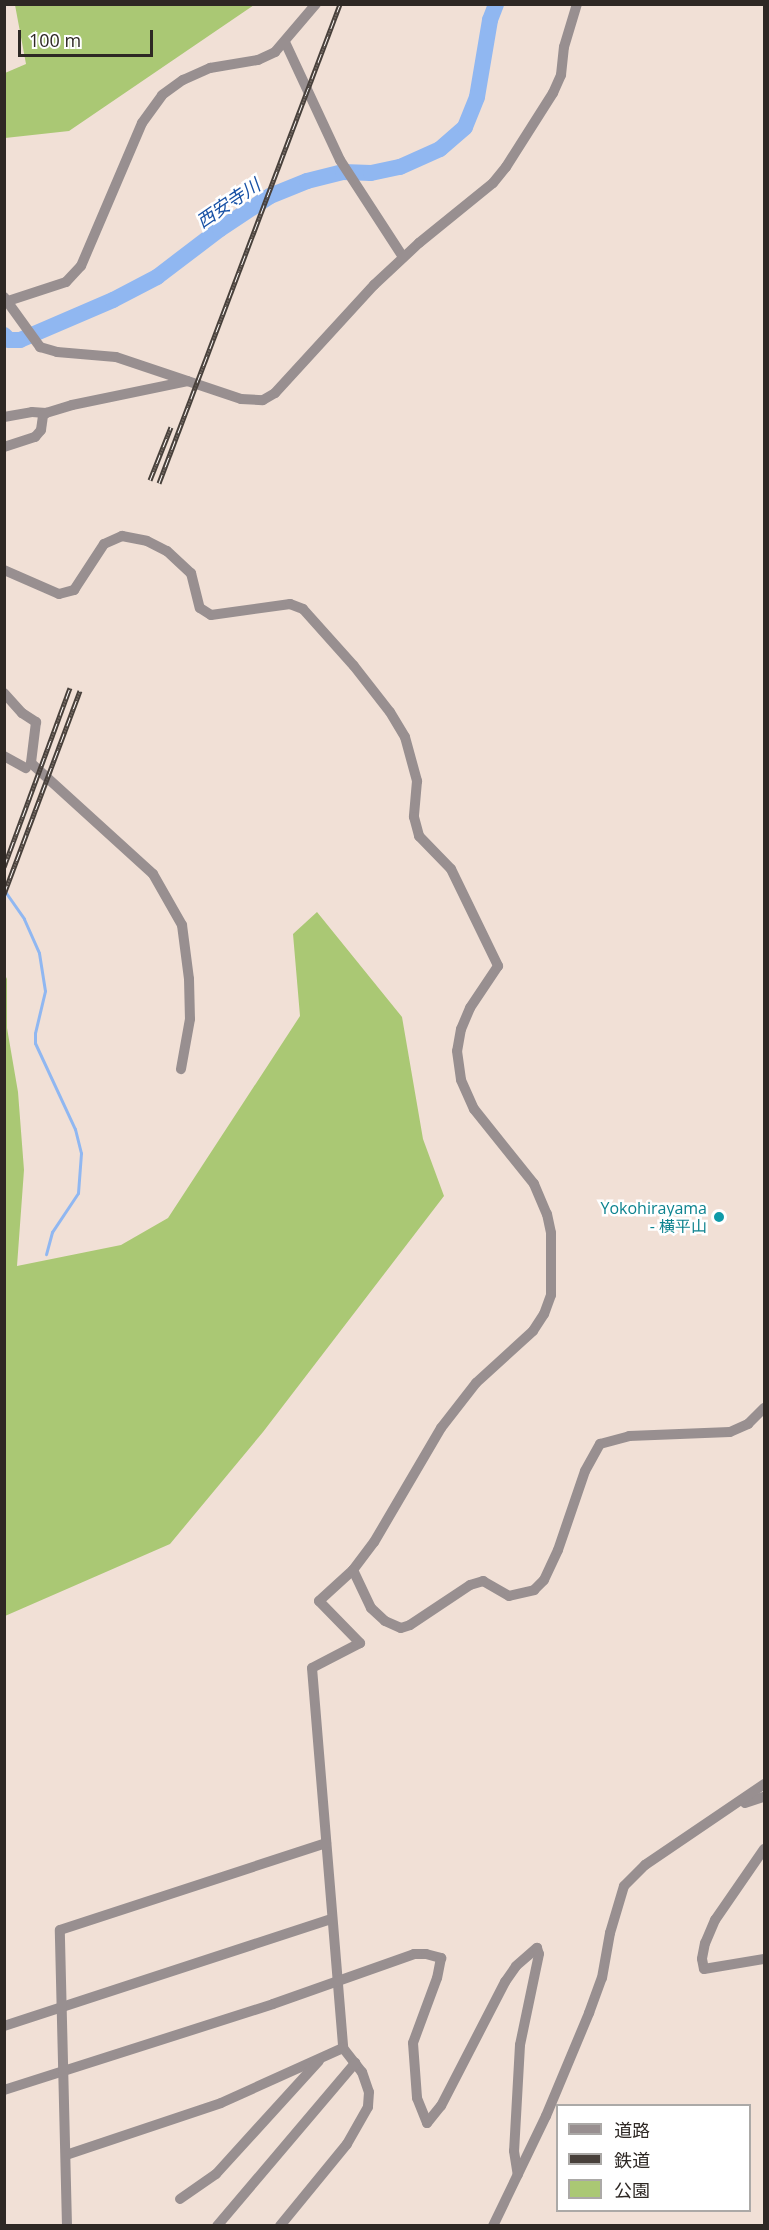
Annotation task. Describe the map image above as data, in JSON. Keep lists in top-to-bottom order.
{
  "water": ["西安寺川"],
  "places": ["Yokohirayama - 横平山"],
  "legend": ["道路", "鉄道", "公園"],
  "scale_bar": "100 m"
}
